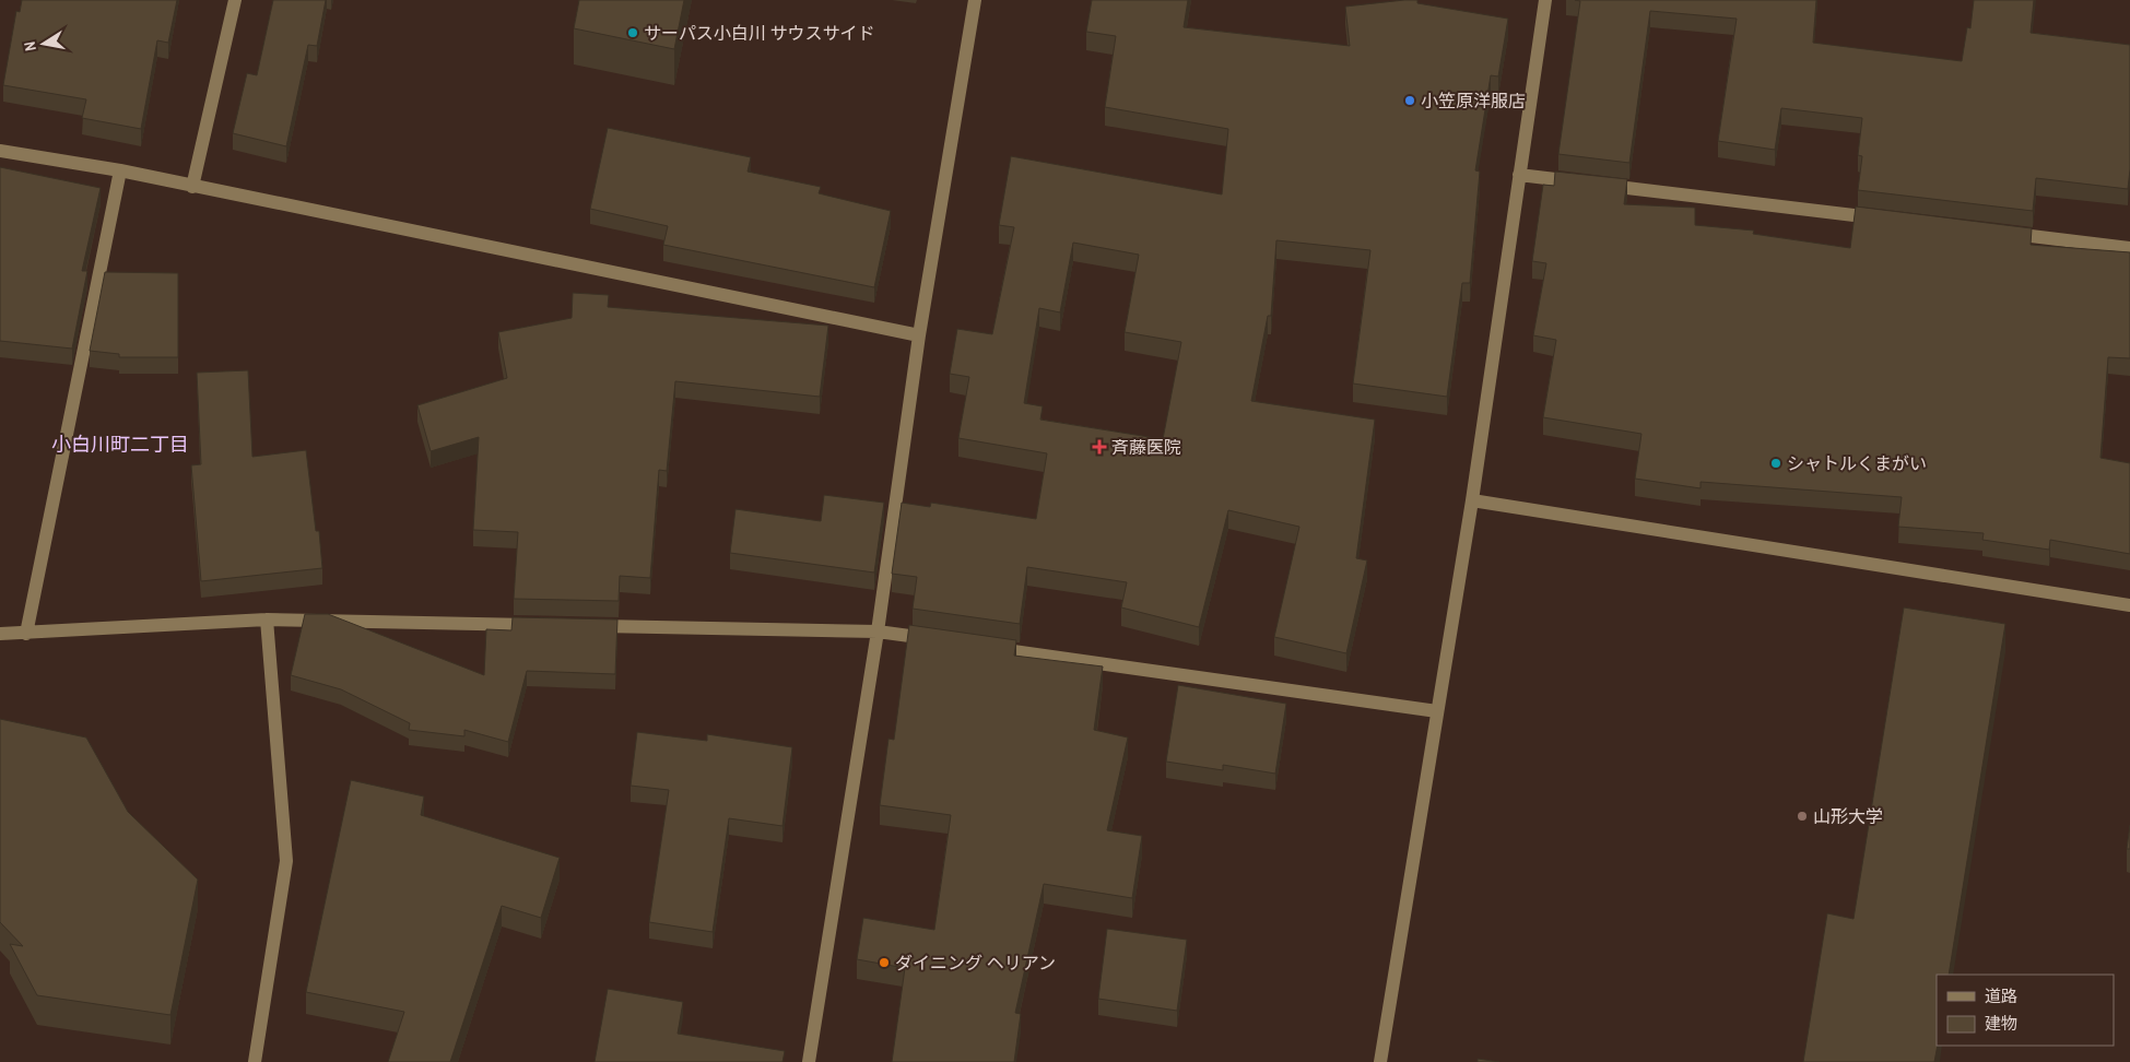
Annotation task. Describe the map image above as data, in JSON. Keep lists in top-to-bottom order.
{
  "districts": ["小白川町二丁目"],
  "places": {
    "other": [
      "サーパス小白川 サウスサイド",
      "小笠原洋服店",
      "シャトルくまがい",
      "山形大学",
      "ダイニング ヘリアン"
    ],
    "health": ["斉藤医院"]
  },
  "legend": ["道路", "建物"],
  "north": "left"
}
